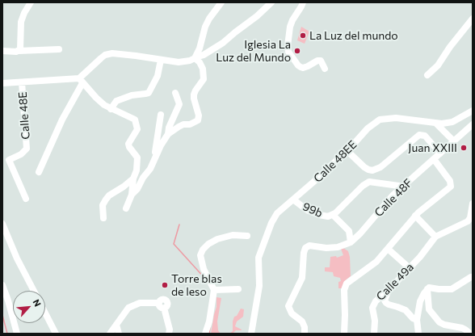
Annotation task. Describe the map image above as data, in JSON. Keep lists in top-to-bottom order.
{
  "streets": {
    "street": [
      "Calle 48E",
      "Calle 48EE",
      "Calle 48F",
      "99b",
      "Calle 49a"
    ]
  },
  "crossings": [
    ["Calle 48EE", "99b"]
  ],
  "places": [
    "La Luz del mundo",
    "Iglesia La Luz del Mundo",
    "Juan XXIII",
    "Torre blas de leso"
  ],
  "north": "top right"
}
